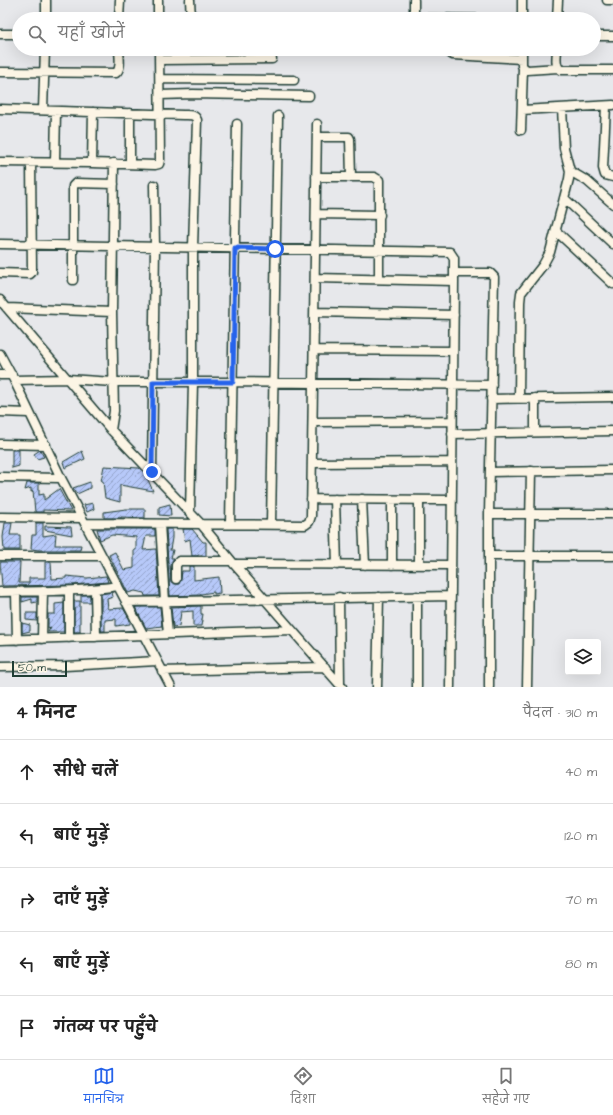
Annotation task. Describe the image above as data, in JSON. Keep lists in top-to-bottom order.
{
  "scale_bar": "50 m",
  "page": {
    "search": "यहाँ खोजें",
    "scale": "50 m",
    "heading": ["4 मिनट", "पैदल · 310 m"],
    "list": [
      ["सीधे चलें", "40 m"],
      ["बाएँ मुड़ें", "120 m"],
      ["दाएँ मुड़ें", "70 m"],
      ["बाएँ मुड़ें", "80 m"],
      "गंतव्य पर पहुँचे"
    ],
    "nav": ["मानचित्र", "दिशा", "सहेजे गए"]
  }
}
